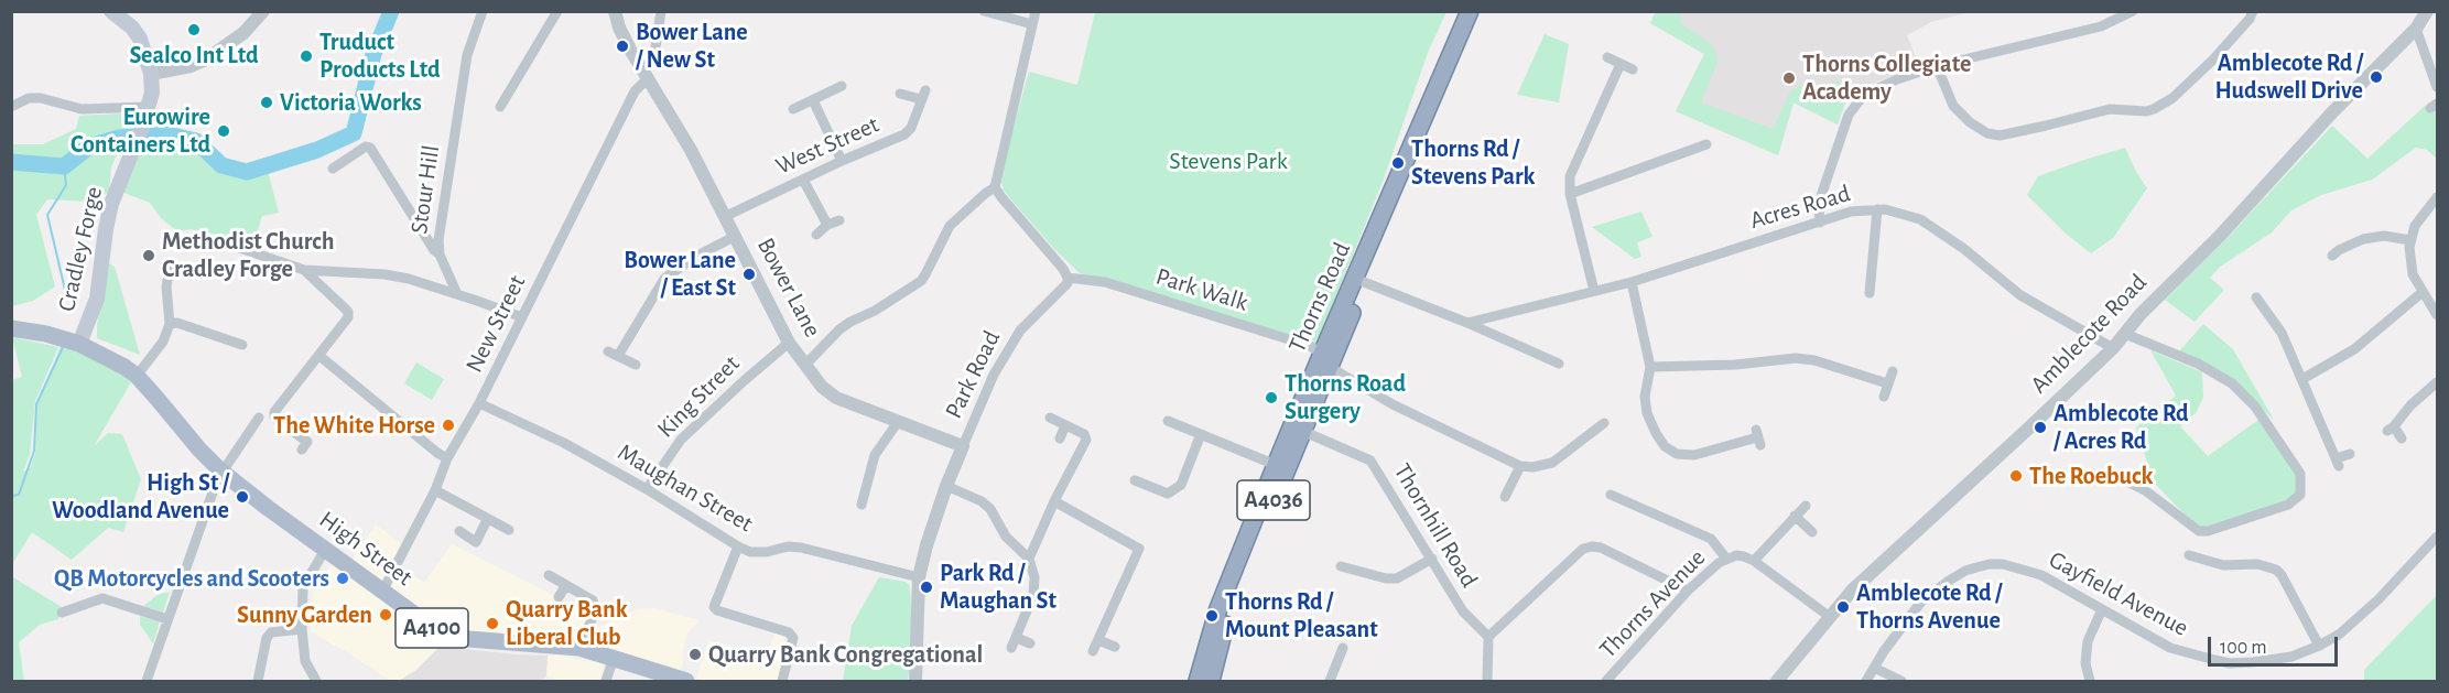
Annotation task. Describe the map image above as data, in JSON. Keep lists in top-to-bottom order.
{
  "streets": {
    "highway": ["Thorns Road", "A4036"],
    "main road": ["Cradley Forge", "High Street", "A4100"],
    "street": [
      "West Street",
      "Stour Hill",
      "Acres Road",
      "Bower Lane",
      "Park Walk",
      "New Street",
      "Amblecote Road",
      "Park Road",
      "King Street",
      "Maughan Street",
      "Thornhill Road",
      "Gayfield Avenue",
      "Thorns Avenue"
    ]
  },
  "crossings": [
    ["West Street", "Bower Lane"],
    ["Acres Road", "Amblecote Road"],
    ["Cradley Forge", "High Street"],
    ["Cradley Forge", "A4100"],
    ["Bower Lane", "New Street"],
    ["Bower Lane", "Park Road"],
    ["Bower Lane", "King Street"],
    ["Park Walk", "Thorns Road"],
    ["Park Walk", "Park Road"],
    ["Thorns Road", "Thornhill Road"],
    ["New Street", "Maughan Street"],
    ["New Street", "High Street"],
    ["Park Road", "Maughan Street"],
    ["King Street", "Maughan Street"],
    ["High Street", "A4100"]
  ],
  "parks": ["Stevens Park"],
  "places": [
    "Sealco Int Ltd",
    "Bower Lane / New St",
    "Truduct Products Ltd",
    "Amblecote Rd / Hudswell Drive",
    "Thorns Collegiate Academy",
    "Victoria Works",
    "Eurowire Containers Ltd",
    "Thorns Rd / Stevens Park",
    "Methodist Church Cradley Forge",
    "Bower Lane / East St",
    "Thorns Road Surgery",
    "The White Horse",
    "Amblecote Rd / Acres Rd",
    "The Roebuck",
    "High St / Woodland Avenue",
    "QB Motorcycles and Scooters",
    "Park Rd / Maughan St",
    "Amblecote Rd / Thorns Avenue",
    "Sunny Garden",
    "Thorns Rd / Mount Pleasant",
    "Quarry Bank Liberal Club",
    "Quarry Bank Congregational"
  ],
  "scale_bar": "100 m"
}
